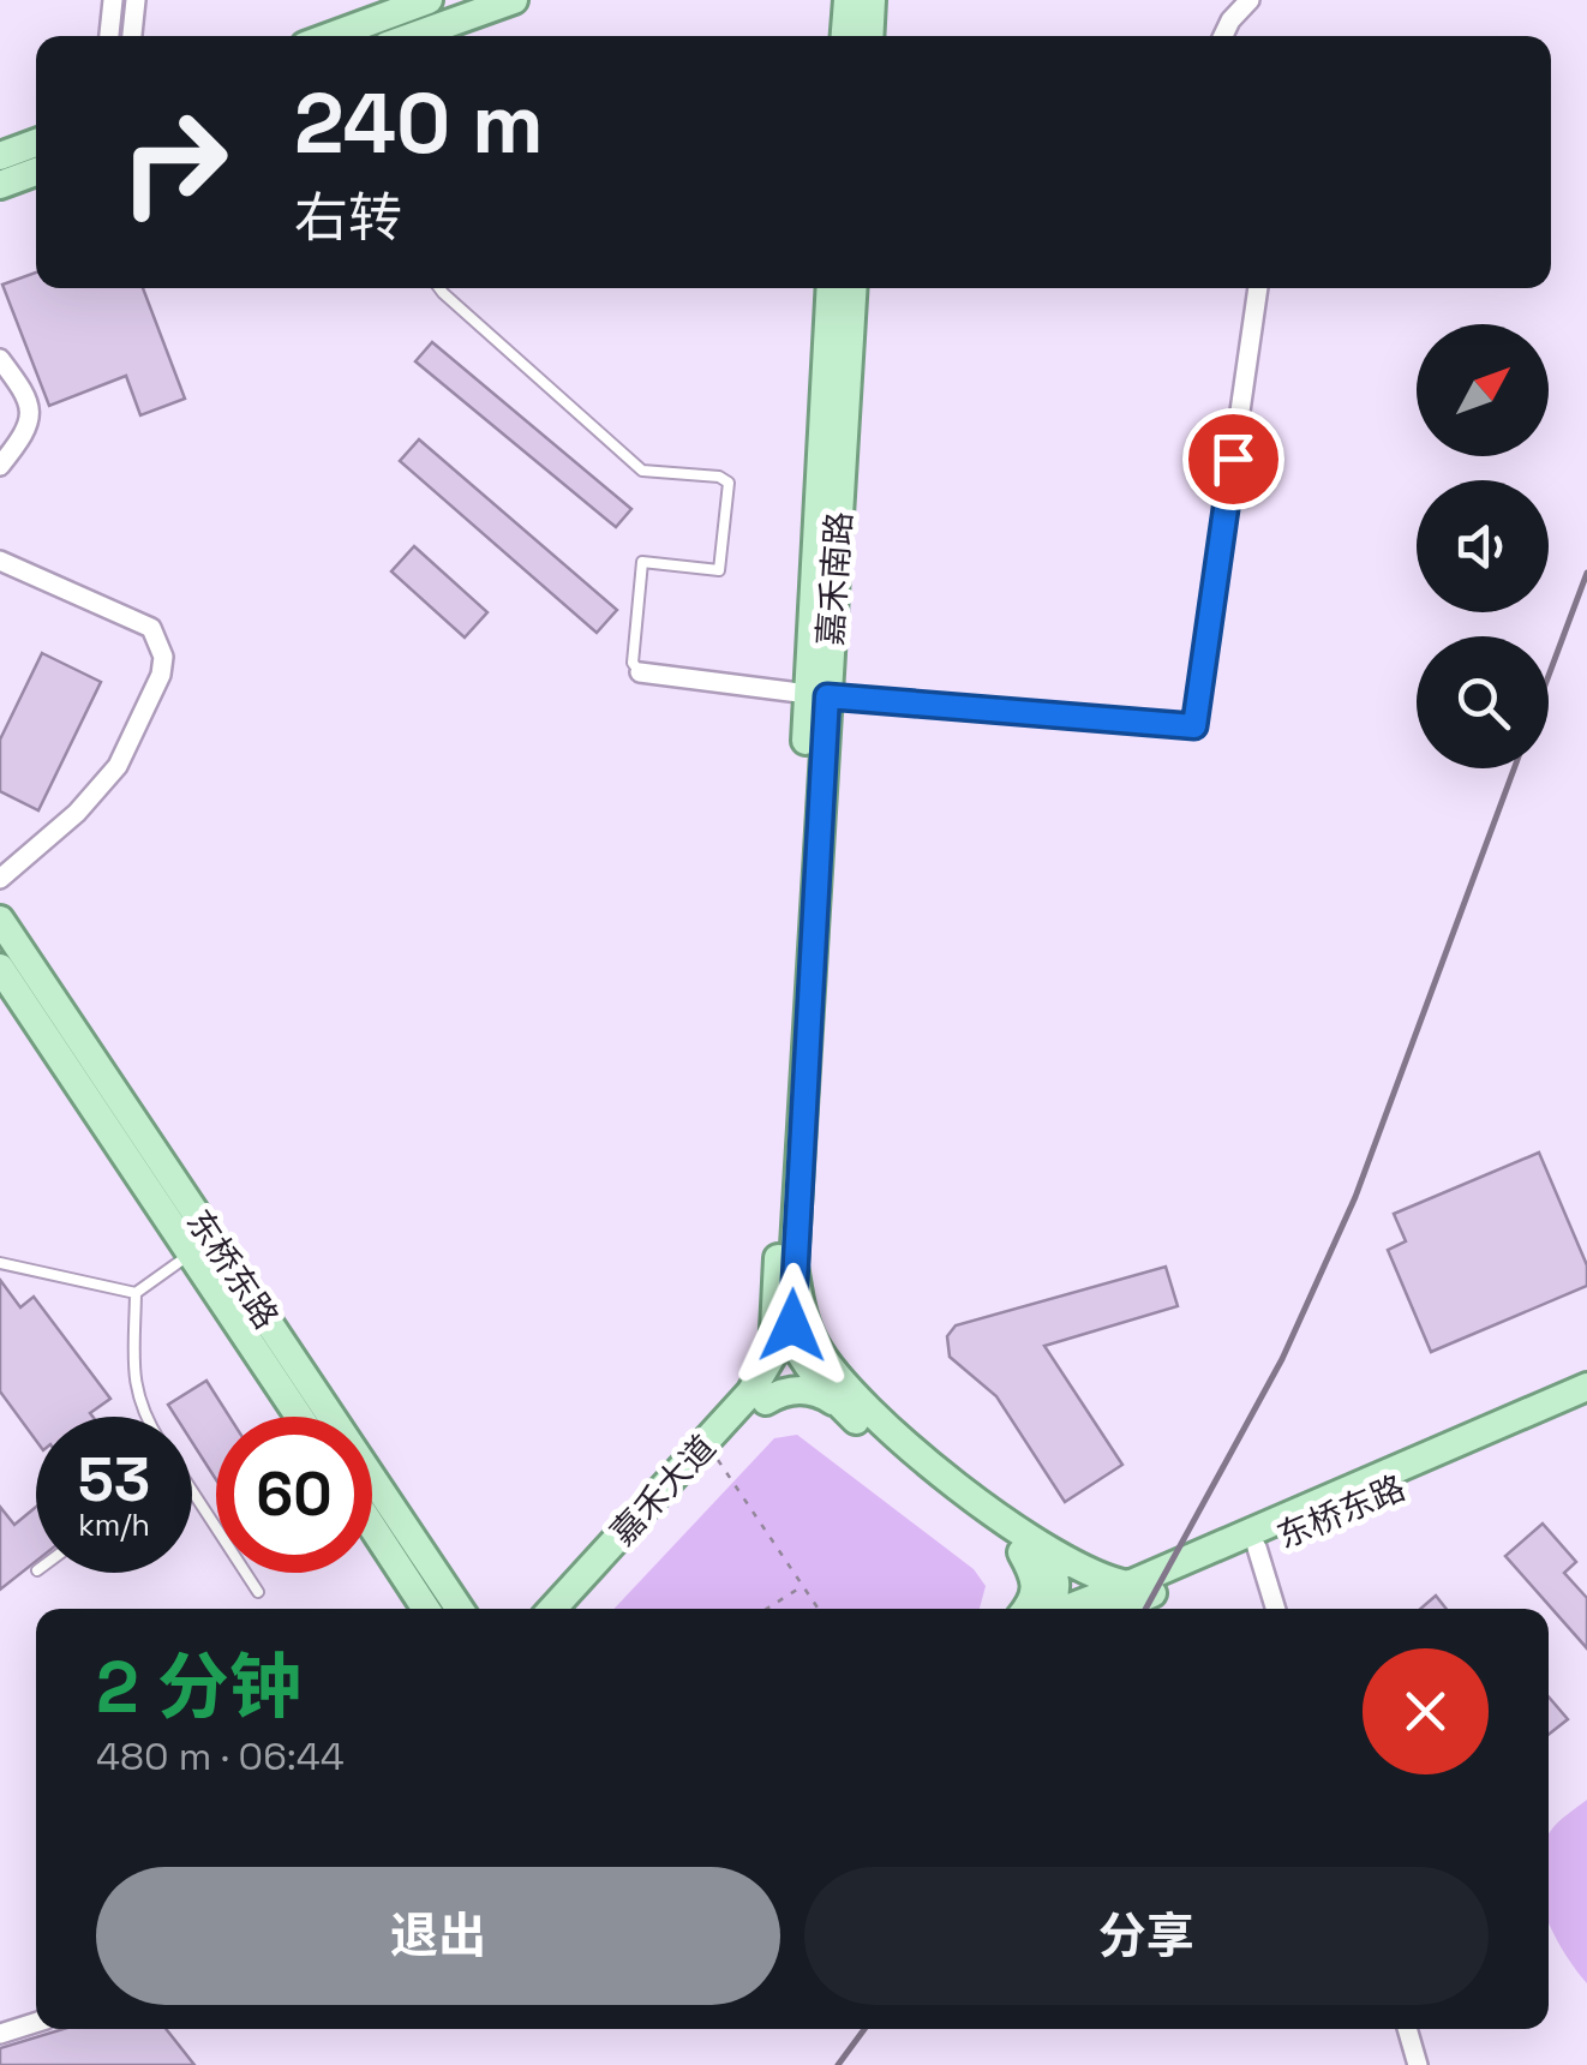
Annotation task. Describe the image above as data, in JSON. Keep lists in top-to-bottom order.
{
  "streets": {
    "main road": ["嘉禾南路", "东桥东路", "嘉禾大道"]
  },
  "north": "top right",
  "page": {
    "turn": ["240 m", "右转"],
    "speed": "53 km/h",
    "limit": "60",
    "heading": ["2 分钟", "480 m · 06:44"],
    "buttons": ["退出", "分享"]
  }
}
